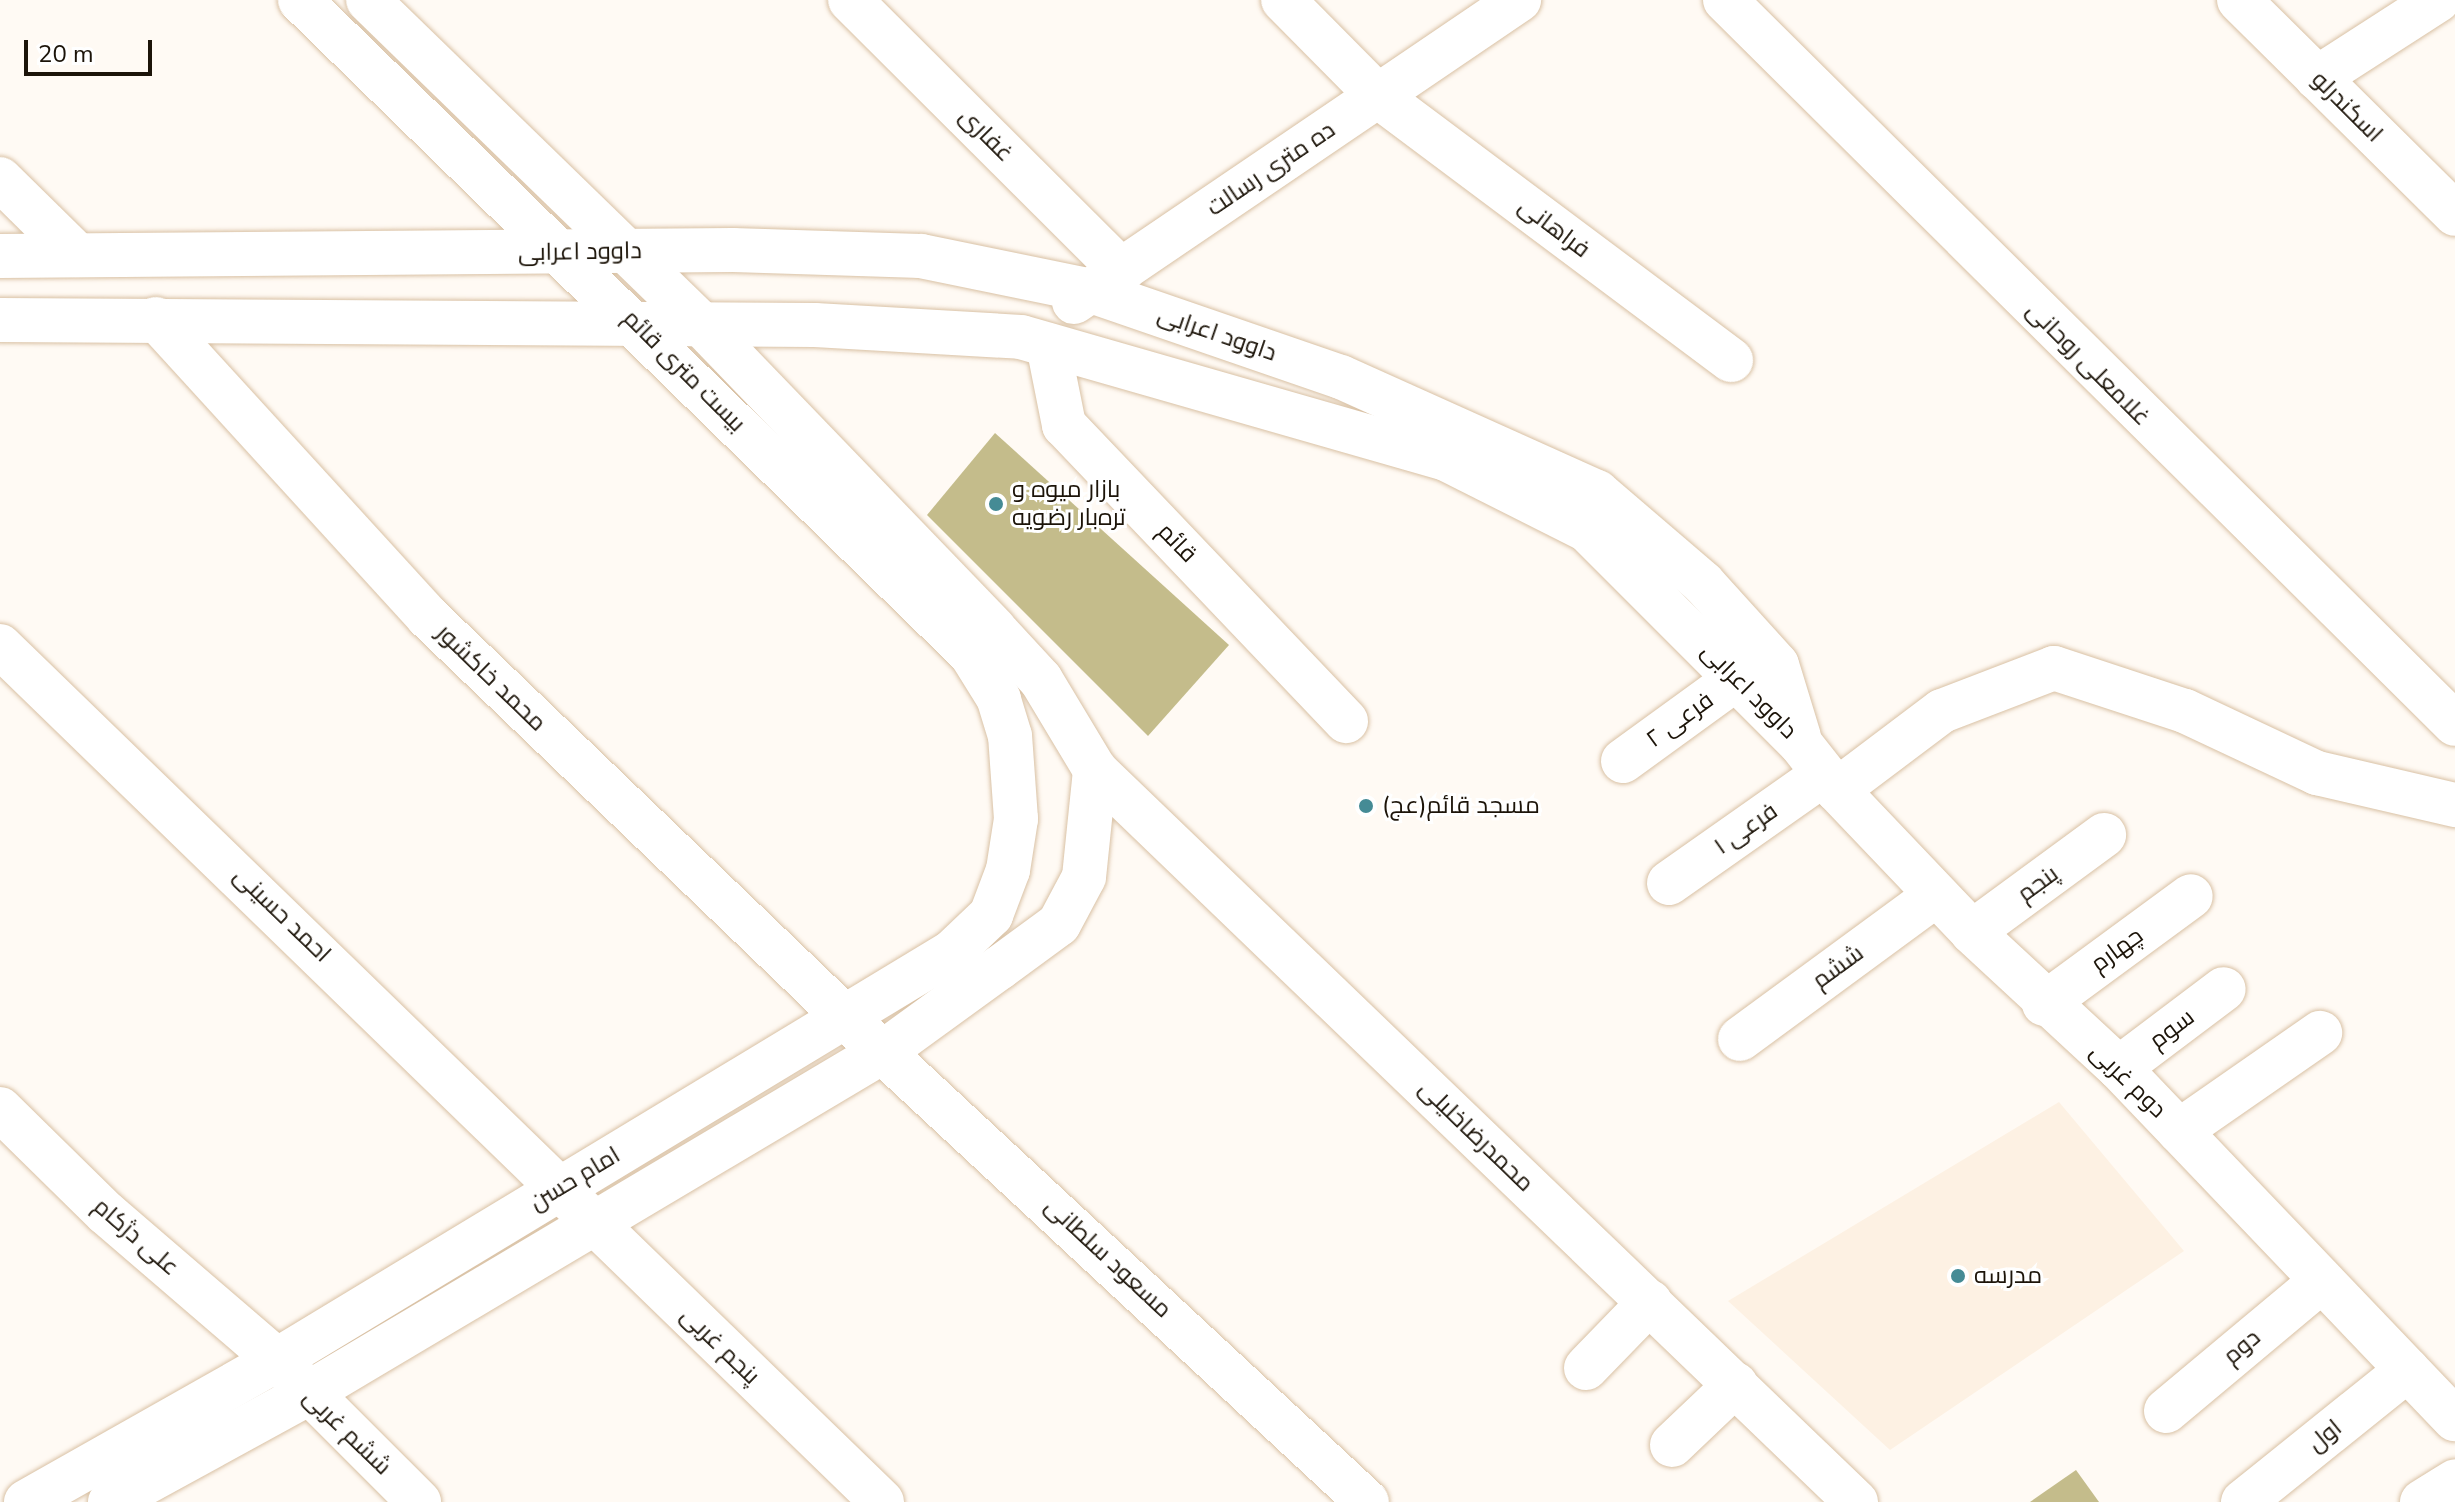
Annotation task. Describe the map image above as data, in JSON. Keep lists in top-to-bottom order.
{
  "streets": {
    "street": [
      "اسکندرلو",
      "غفاری",
      "ده متری رسالت",
      "فراهانی",
      "داوود اعرابی",
      "غلامعلی روحانی",
      "بیست متری قائم",
      "قائم",
      "محمد خاکشور",
      "فرعی ۲",
      "فرعی ۱",
      "پنجم",
      "احمد حسینی",
      "چهارم",
      "ششم",
      "سوم",
      "دوم غربی",
      "محمدرضاخلیلی",
      "امام حسن",
      "علی دژکام",
      "مسعود سلطانی",
      "پنجم غربی",
      "دوم",
      "ششم غربی",
      "اول"
    ]
  },
  "crossings": [
    ["غفاری", "ده متری رسالت"],
    ["غفاری", "داوود اعرابی"],
    ["ده متری رسالت", "فراهانی"],
    ["ده متری رسالت", "داوود اعرابی"],
    ["ده متری رسالت", "قائم"],
    ["داوود اعرابی", "بیست متری قائم"],
    ["داوود اعرابی", "قائم"],
    ["داوود اعرابی", "محمد خاکشور"],
    ["داوود اعرابی", "فرعی ۲"],
    ["داوود اعرابی", "فرعی ۱"],
    ["داوود اعرابی", "دوم غربی"],
    ["بیست متری قائم", "محمدرضاخلیلی"],
    ["بیست متری قائم", "امام حسن"],
    ["محمد خاکشور", "امام حسن"],
    ["محمد خاکشور", "مسعود سلطانی"],
    ["فرعی ۱", "دوم غربی"],
    ["پنجم", "دوم غربی"],
    ["احمد حسینی", "امام حسن"],
    ["احمد حسینی", "پنجم غربی"],
    ["چهارم", "دوم غربی"],
    ["ششم", "دوم غربی"],
    ["سوم", "دوم غربی"],
    ["دوم غربی", "دوم"],
    ["دوم غربی", "اول"],
    ["محمدرضاخلیلی", "امام حسن"],
    ["امام حسن", "علی دژکام"],
    ["امام حسن", "مسعود سلطانی"],
    ["امام حسن", "پنجم غربی"],
    ["امام حسن", "ششم غربی"],
    ["علی دژکام", "ششم غربی"]
  ],
  "places": ["بازار میوه و تره‌بار رضویه", "مسجد قائم(عج)", "مدرسه"],
  "scale_bar": "20 m"
}
